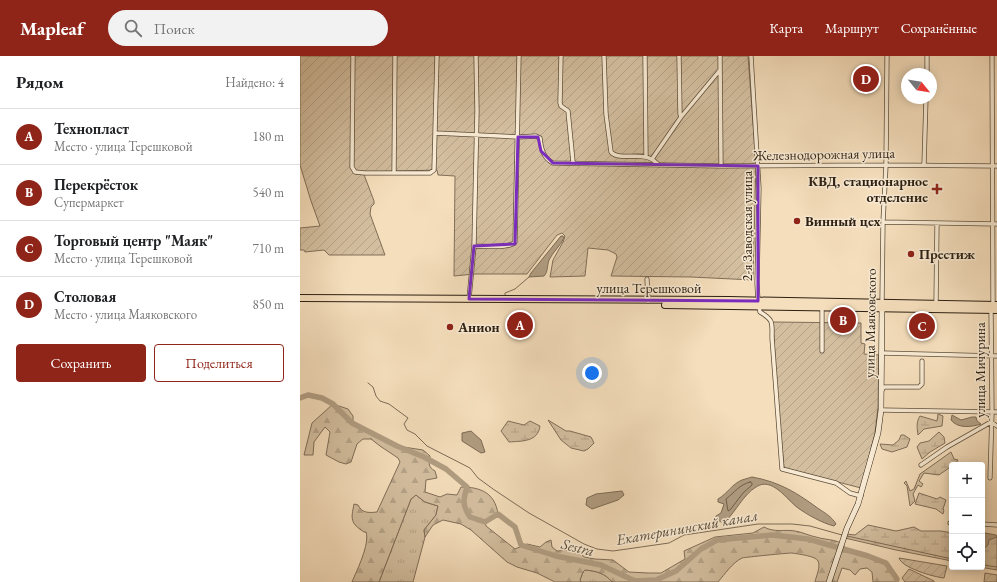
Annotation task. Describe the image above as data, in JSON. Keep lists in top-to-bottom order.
{
  "streets": {
    "highway": ["улица Терешковой"],
    "street": [
      "Железнодорожная улица",
      "2-я Заводская улица",
      "улица Маяковского",
      "улица Мичурина"
    ]
  },
  "crossings": [
    ["Железнодорожная улица", "2-я Заводская улица"],
    ["Железнодорожная улица", "улица Маяковского"],
    ["Железнодорожная улица", "улица Мичурина"],
    ["2-я Заводская улица", "улица Терешковой"],
    ["улица Терешковой", "улица Маяковского"],
    ["улица Терешковой", "улица Мичурина"]
  ],
  "water": ["Екатерининский канал", "Sestra"],
  "places": {
    "health": ["КВД, стационарное отделение"],
    "other": ["Винный цех", "Престиж", "Анион"]
  },
  "north": "bottom right",
  "page": {
    "header": "Mapleaf",
    "search": "Поиск",
    "nav": ["Карта", "Маршрут", "Сохранённые"],
    "heading": ["Рядом", "Найдено: 4"],
    "pins": [
      "D",
      "B",
      "A",
      "C"
    ],
    "list": [
      {
        "mark": "A",
        "name": "Технопласт",
        "note": "Место · улица Терешковой",
        "value": "180 m"
      },
      {
        "mark": "B",
        "name": "Перекрёсток",
        "note": "Супермаркет",
        "value": "540 m"
      },
      {
        "mark": "C",
        "name": "Торговый центр \"Маяк\"",
        "note": "Место · улица Терешковой",
        "value": "710 m"
      },
      {
        "mark": "D",
        "name": "Столовая",
        "note": "Место · улица Маяковского",
        "value": "850 m"
      }
    ],
    "buttons": ["Сохранить", "Поделиться"],
    "map_buttons": ["+", "−"]
  }
}
